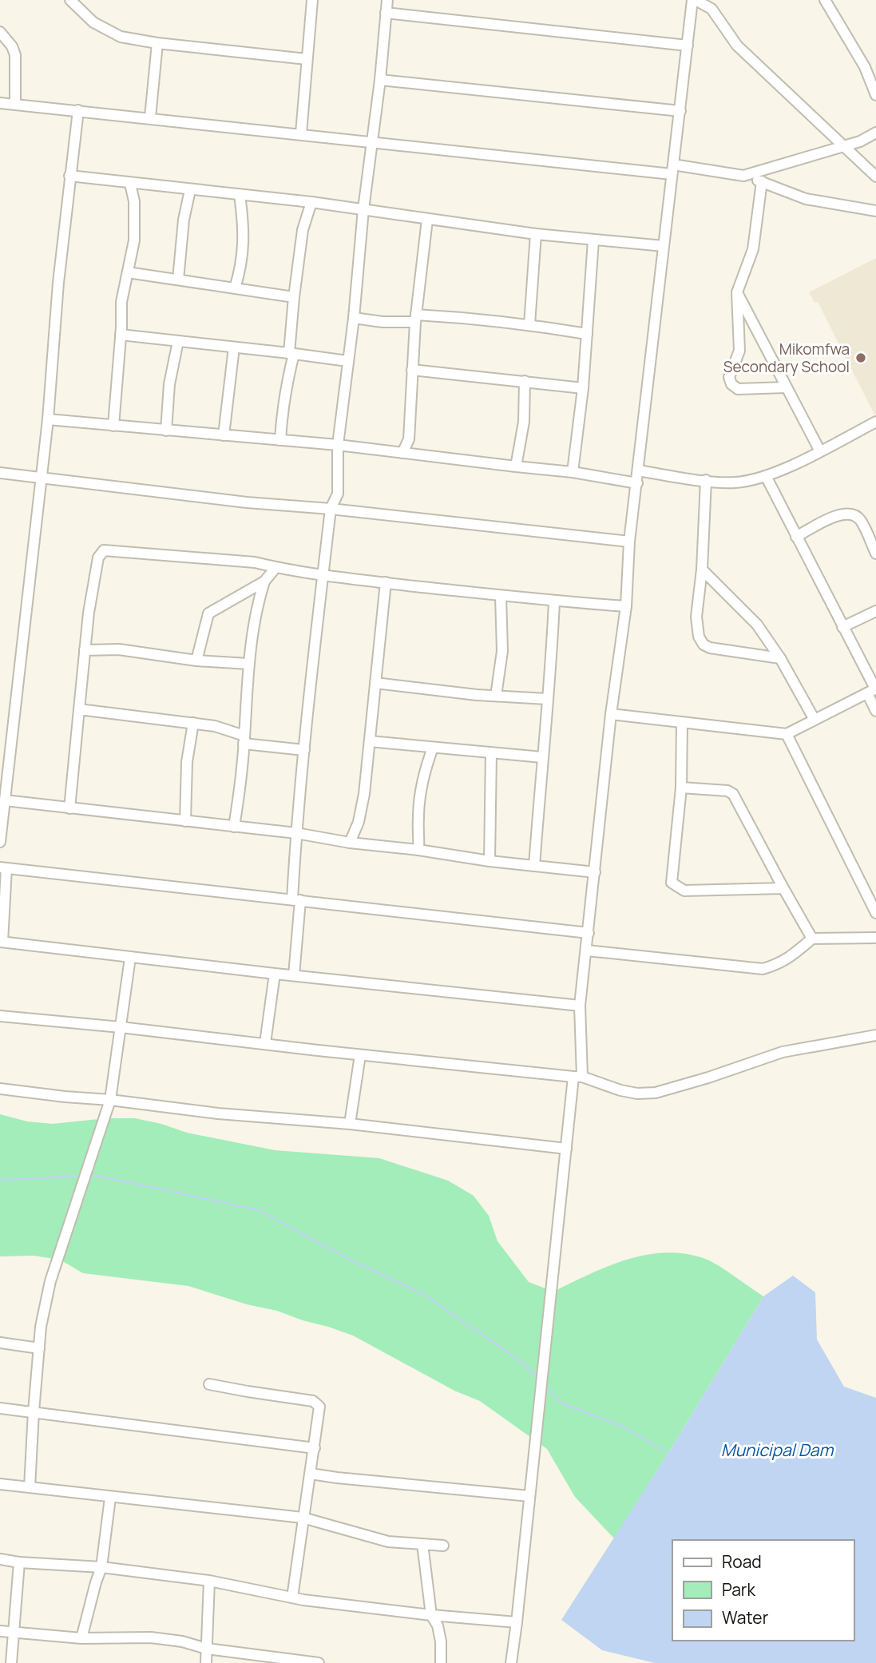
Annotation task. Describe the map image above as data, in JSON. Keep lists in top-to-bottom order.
{
  "water": ["Municipal Dam"],
  "places": ["Mikomfwa Secondary School"],
  "legend": ["Road", "Park", "Water"]
}
